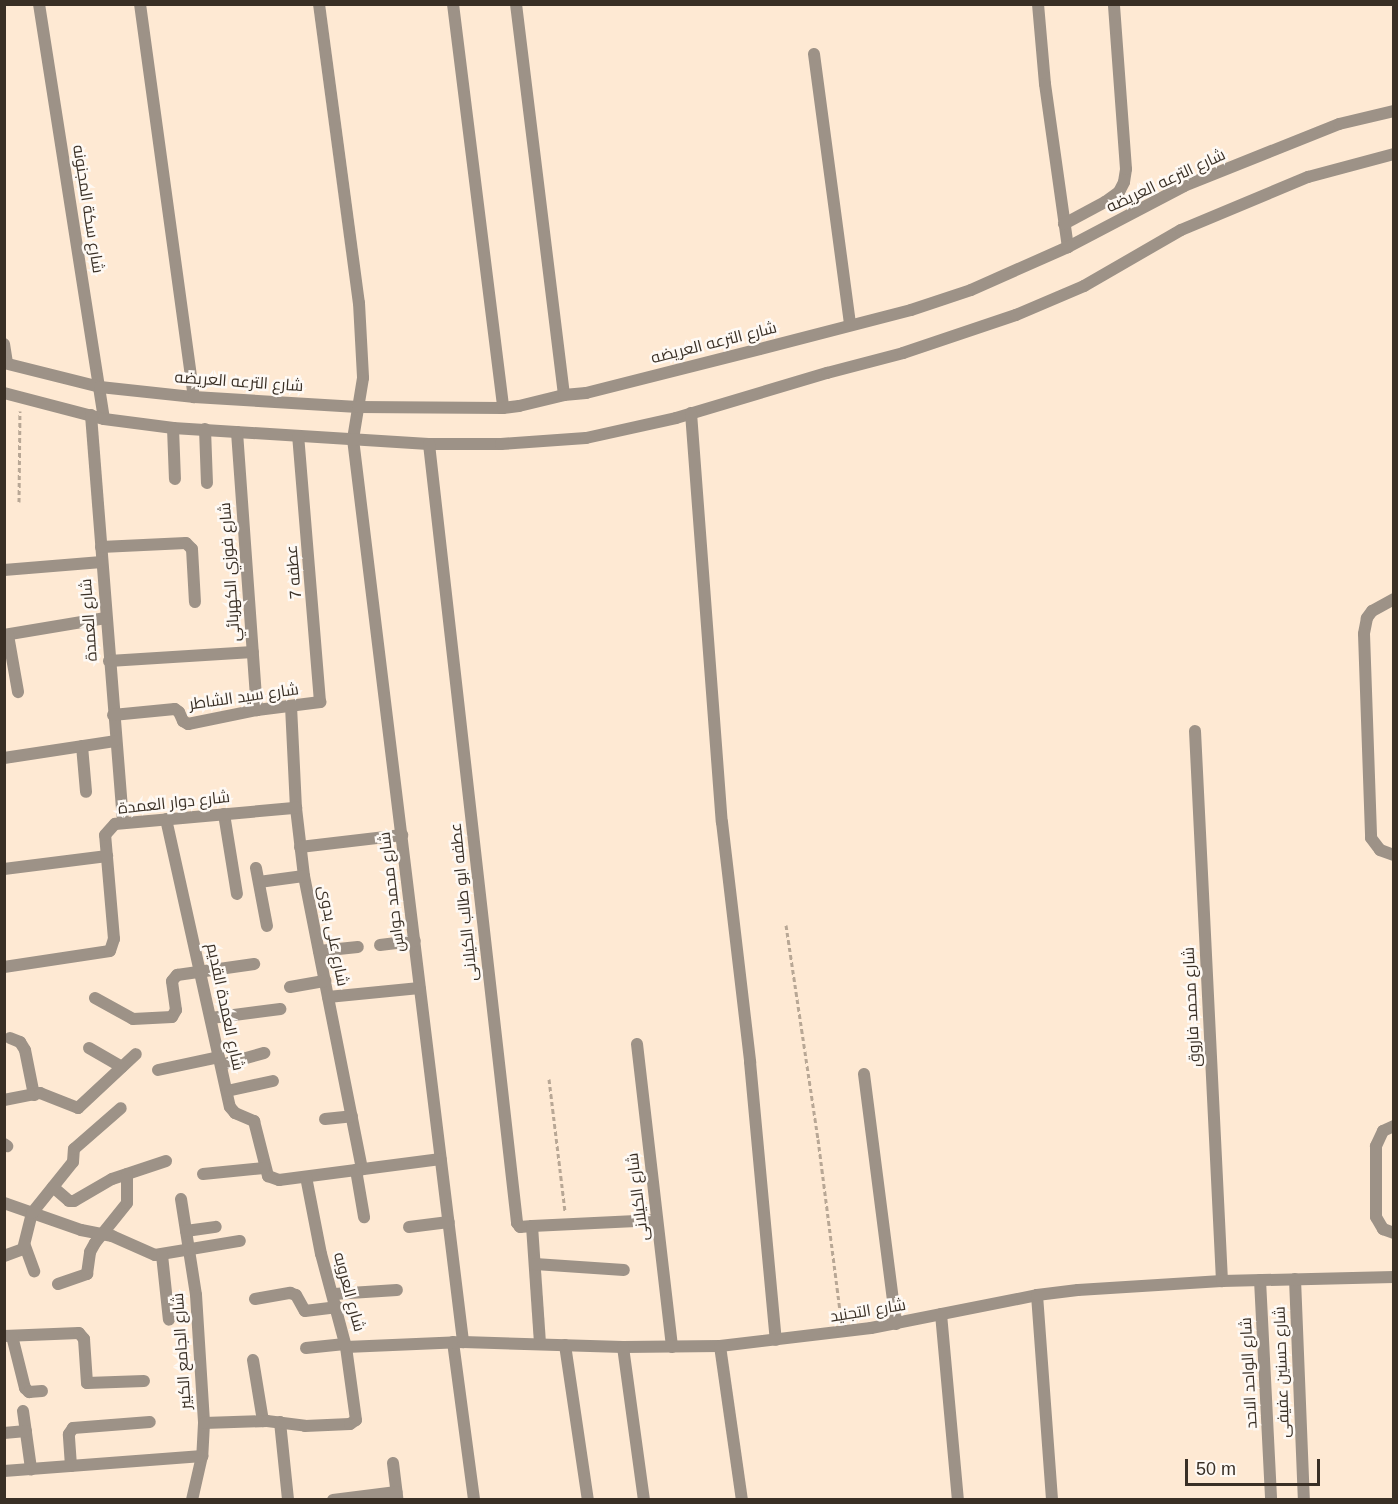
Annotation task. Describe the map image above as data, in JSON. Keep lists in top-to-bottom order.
{
  "streets": {
    "street": [
      "شارع الترعه العريضه",
      "شارع سكة المجنونه",
      "شارع فوزي الكهربائي",
      "عطفه 7",
      "شارع العمدة",
      "شارع سيد الشاطر",
      "شارع دوار العمدة",
      "شارع محمد حواس",
      "عطفه ابو طالب الكيلانى",
      "شارع على بدوى",
      "شارع العمدة القديم",
      "شارع محمد فاروق",
      "شارع الكيلانى",
      "شارع العروبه",
      "شارع التجنيد",
      "شارع الجامع الكبير",
      "شارع حسنين عفيفى",
      "شارع الواحد الاحد"
    ]
  },
  "crossings": [
    ["شارع الترعه العريضه", "شارع سكة المجنونه"],
    ["شارع الترعه العريضه", "شارع محمد حواس"],
    ["شارع فوزي الكهربائي", "شارع سيد الشاطر"],
    ["عطفه 7", "شارع سيد الشاطر"],
    ["شارع العمدة", "شارع سيد الشاطر"],
    ["شارع العمدة", "شارع دوار العمدة"],
    ["شارع سيد الشاطر", "شارع على بدوى"],
    ["شارع دوار العمدة", "شارع على بدوى"],
    ["شارع دوار العمدة", "شارع العمدة القديم"],
    ["شارع محمد حواس", "شارع التجنيد"],
    ["شارع محمد فاروق", "شارع التجنيد"],
    ["شارع الكيلانى", "شارع التجنيد"],
    ["شارع العروبه", "شارع التجنيد"],
    ["شارع التجنيد", "شارع حسنين عفيفى"],
    ["شارع التجنيد", "شارع الواحد الاحد"]
  ],
  "scale_bar": "50 m"
}
